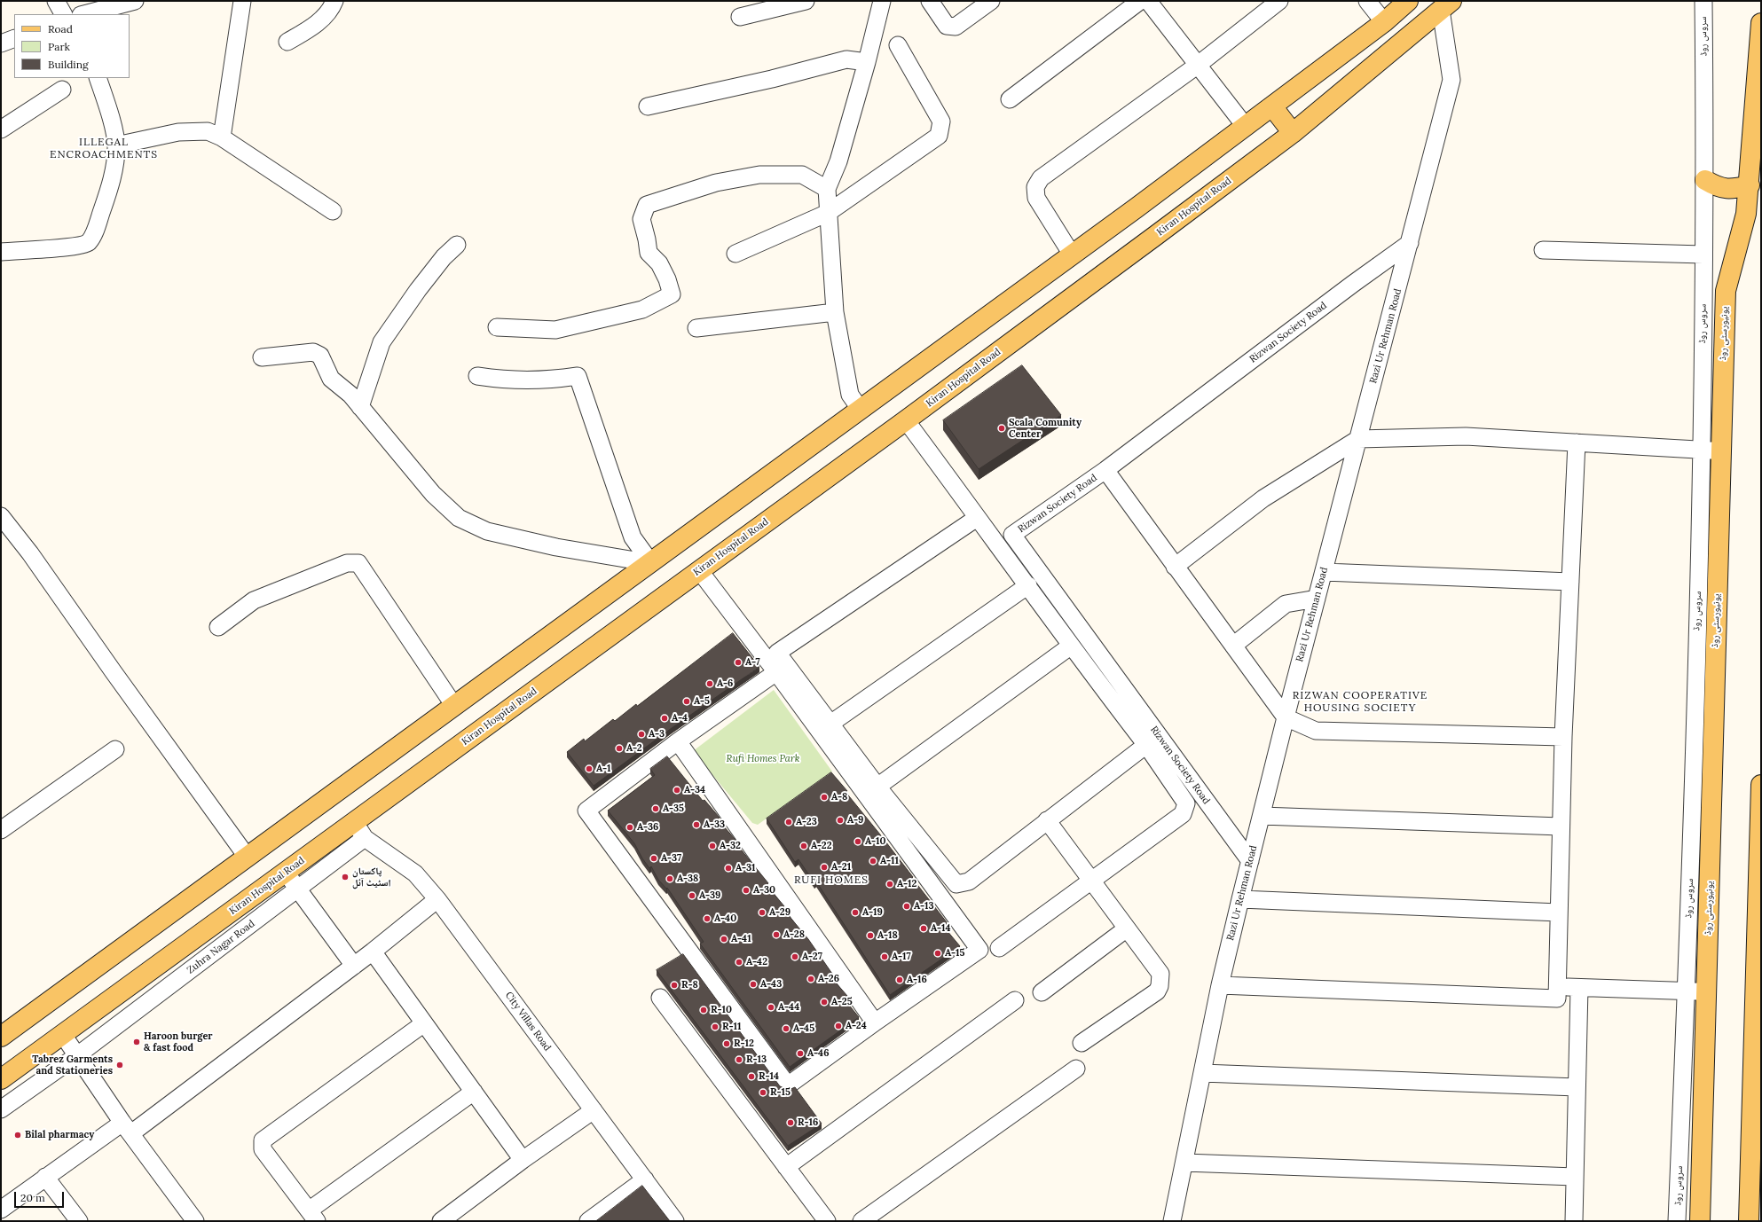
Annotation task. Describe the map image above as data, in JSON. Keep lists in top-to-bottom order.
{
  "streets": {
    "main road": ["Kiran Hospital Road", "یونیورسٹی روڈ"],
    "street": [
      "سروس روڈ",
      "Rizwan Society Road",
      "Razi Ur Rehman Road",
      "Zuhra Nagar Road",
      "City Villas Road"
    ]
  },
  "crossings": [
    ["Kiran Hospital Road", "Razi Ur Rehman Road"],
    ["Kiran Hospital Road", "Zuhra Nagar Road"],
    ["Kiran Hospital Road", "City Villas Road"],
    ["Rizwan Society Road", "Razi Ur Rehman Road"],
    ["Zuhra Nagar Road", "City Villas Road"]
  ],
  "districts": ["ILLEGAL ENCROACHMENTS", "RIZWAN COOPERATIVE HOUSING SOCIETY", "RUFI HOMES"],
  "parks": ["Rufi Homes Park"],
  "places": [
    "Scala Comunity Center",
    "A-7",
    "A-6",
    "A-5",
    "A-4",
    "A-3",
    "A-2",
    "A-1",
    "A-34",
    "A-8",
    "A-35",
    "A-9",
    "A-23",
    "A-33",
    "A-36",
    "A-10",
    "A-32",
    "A-22",
    "A-37",
    "A-11",
    "A-21",
    "A-31",
    "پاکستان اسٹیٹ آئل",
    "A-38",
    "A-12",
    "A-30",
    "A-39",
    "A-13",
    "A-29",
    "A-19",
    "A-40",
    "A-14",
    "A-28",
    "A-18",
    "A-41",
    "A-15",
    "A-27",
    "A-17",
    "A-42",
    "A-26",
    "A-16",
    "A-43",
    "R-8",
    "A-25",
    "A-44",
    "R-10",
    "A-24",
    "R-11",
    "A-45",
    "Haroon burger & fast food",
    "R-12",
    "A-46",
    "R-13",
    "Tabrez Garments and Stationeries",
    "R-14",
    "R-15",
    "R-16",
    "Bilal pharmacy"
  ],
  "legend": ["Road", "Park", "Building"],
  "scale_bar": "20 m"
}
